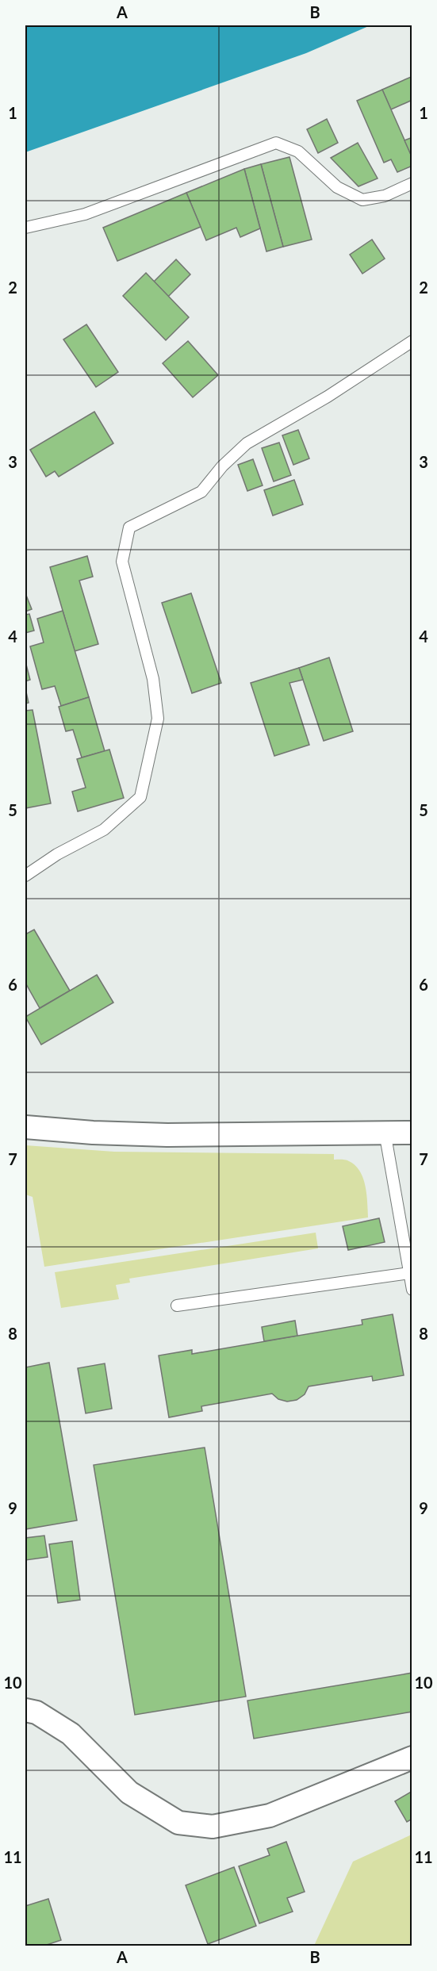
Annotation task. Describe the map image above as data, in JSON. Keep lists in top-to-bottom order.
{
  "grid": {
    "columns": ["A", "B"],
    "rows": [
      "1",
      "2",
      "3",
      "4",
      "5",
      "6",
      "7",
      "8",
      "9",
      "10",
      "11"
    ]
  }
}
